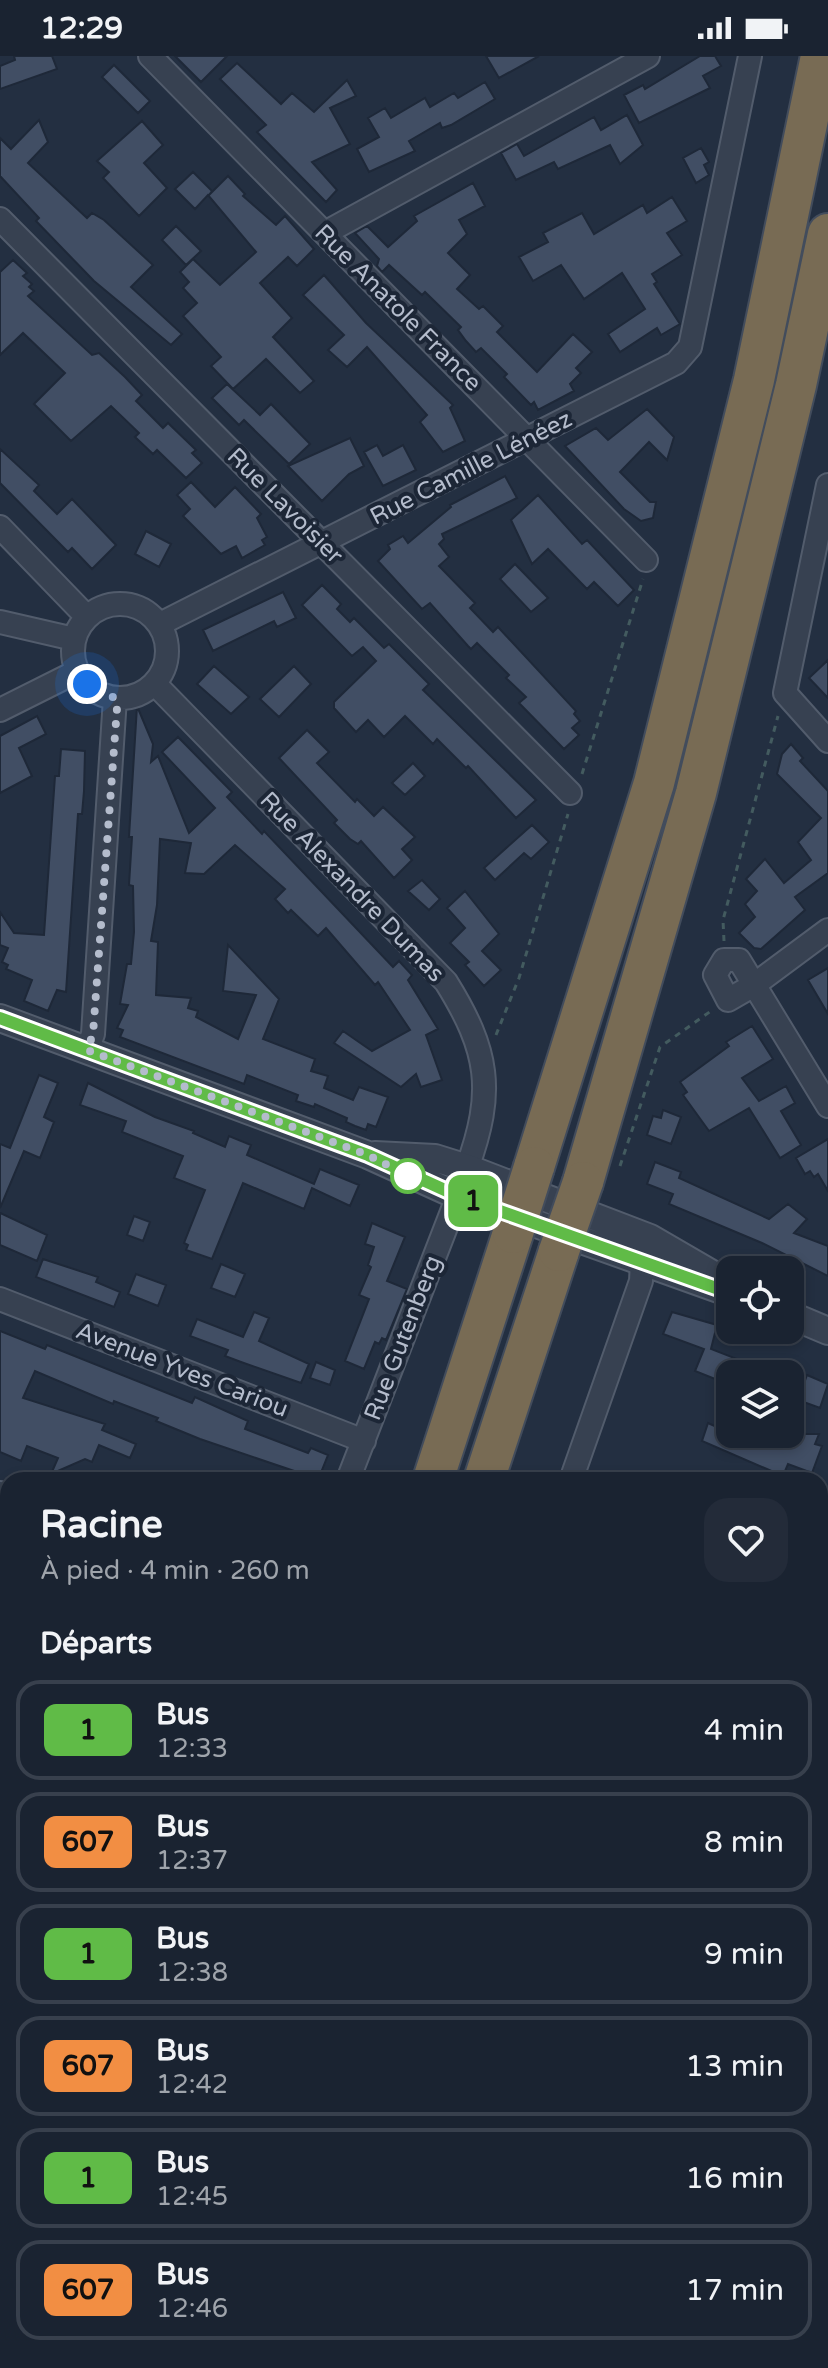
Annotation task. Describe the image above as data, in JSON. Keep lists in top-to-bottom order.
{
  "streets": {
    "street": [
      "Rue Anatole France",
      "Rue Camille Lénéez",
      "Rue Lavoisier",
      "Rue Alexandre Dumas",
      "Rue Gutenberg",
      "Avenue Yves Cariou"
    ]
  },
  "crossings": [
    ["Rue Anatole France", "Rue Camille Lénéez"],
    ["Rue Camille Lénéez", "Rue Lavoisier"],
    ["Rue Camille Lénéez", "Rue Alexandre Dumas"],
    ["Rue Gutenberg", "Avenue Yves Cariou"]
  ],
  "lines": ["bus line 1"],
  "page": {
    "status": "12:29",
    "on_map": "1",
    "heading": [
      ["Racine", "À pied · 4 min · 260 m"],
      "Départs"
    ],
    "list": [
      {
        "mark": "1",
        "name": "Bus",
        "note": "12:33",
        "value": "4 min"
      },
      {
        "mark": "607",
        "name": "Bus",
        "note": "12:37",
        "value": "8 min"
      },
      {
        "mark": "1",
        "name": "Bus",
        "note": "12:38",
        "value": "9 min"
      },
      {
        "mark": "607",
        "name": "Bus",
        "note": "12:42",
        "value": "13 min"
      },
      {
        "mark": "1",
        "name": "Bus",
        "note": "12:45",
        "value": "16 min"
      },
      {
        "mark": "607",
        "name": "Bus",
        "note": "12:46",
        "value": "17 min"
      }
    ]
  }
}
